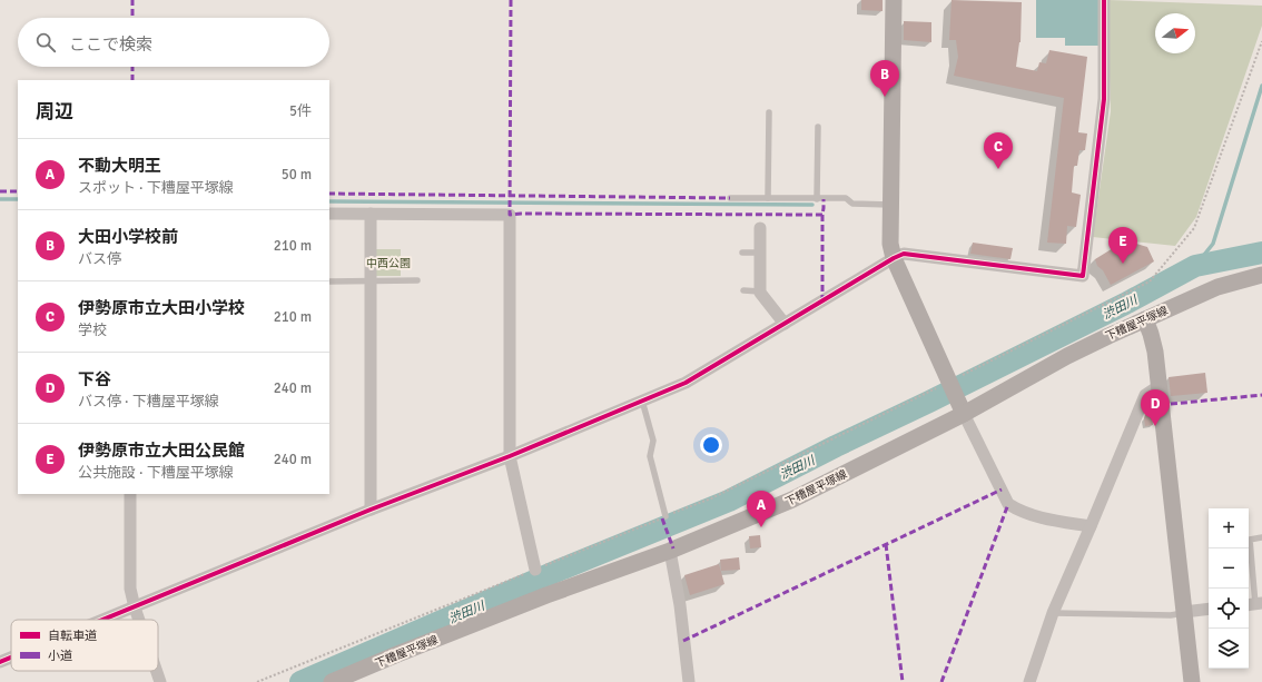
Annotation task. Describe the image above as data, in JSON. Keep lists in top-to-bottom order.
{
  "streets": {
    "main road": ["下糟屋平塚線"]
  },
  "water": ["渋田川"],
  "parks": ["中西公園"],
  "legend": ["自転車道", "小道"],
  "north": "right",
  "page": {
    "search": "ここで検索",
    "pins": [
      "B",
      "C",
      "E",
      "D",
      "A"
    ],
    "heading": ["周辺", "5件"],
    "list": [
      {
        "mark": "A",
        "name": "不動大明王",
        "note": "スポット · 下糟屋平塚線",
        "value": "50 m"
      },
      {
        "mark": "B",
        "name": "大田小学校前",
        "note": "バス停",
        "value": "210 m"
      },
      {
        "mark": "C",
        "name": "伊勢原市立大田小学校",
        "note": "学校",
        "value": "210 m"
      },
      {
        "mark": "D",
        "name": "下谷",
        "note": "バス停 · 下糟屋平塚線",
        "value": "240 m"
      },
      {
        "mark": "E",
        "name": "伊勢原市立大田公民館",
        "note": "公共施設 · 下糟屋平塚線",
        "value": "240 m"
      }
    ],
    "map_buttons": ["+", "−"]
  }
}
